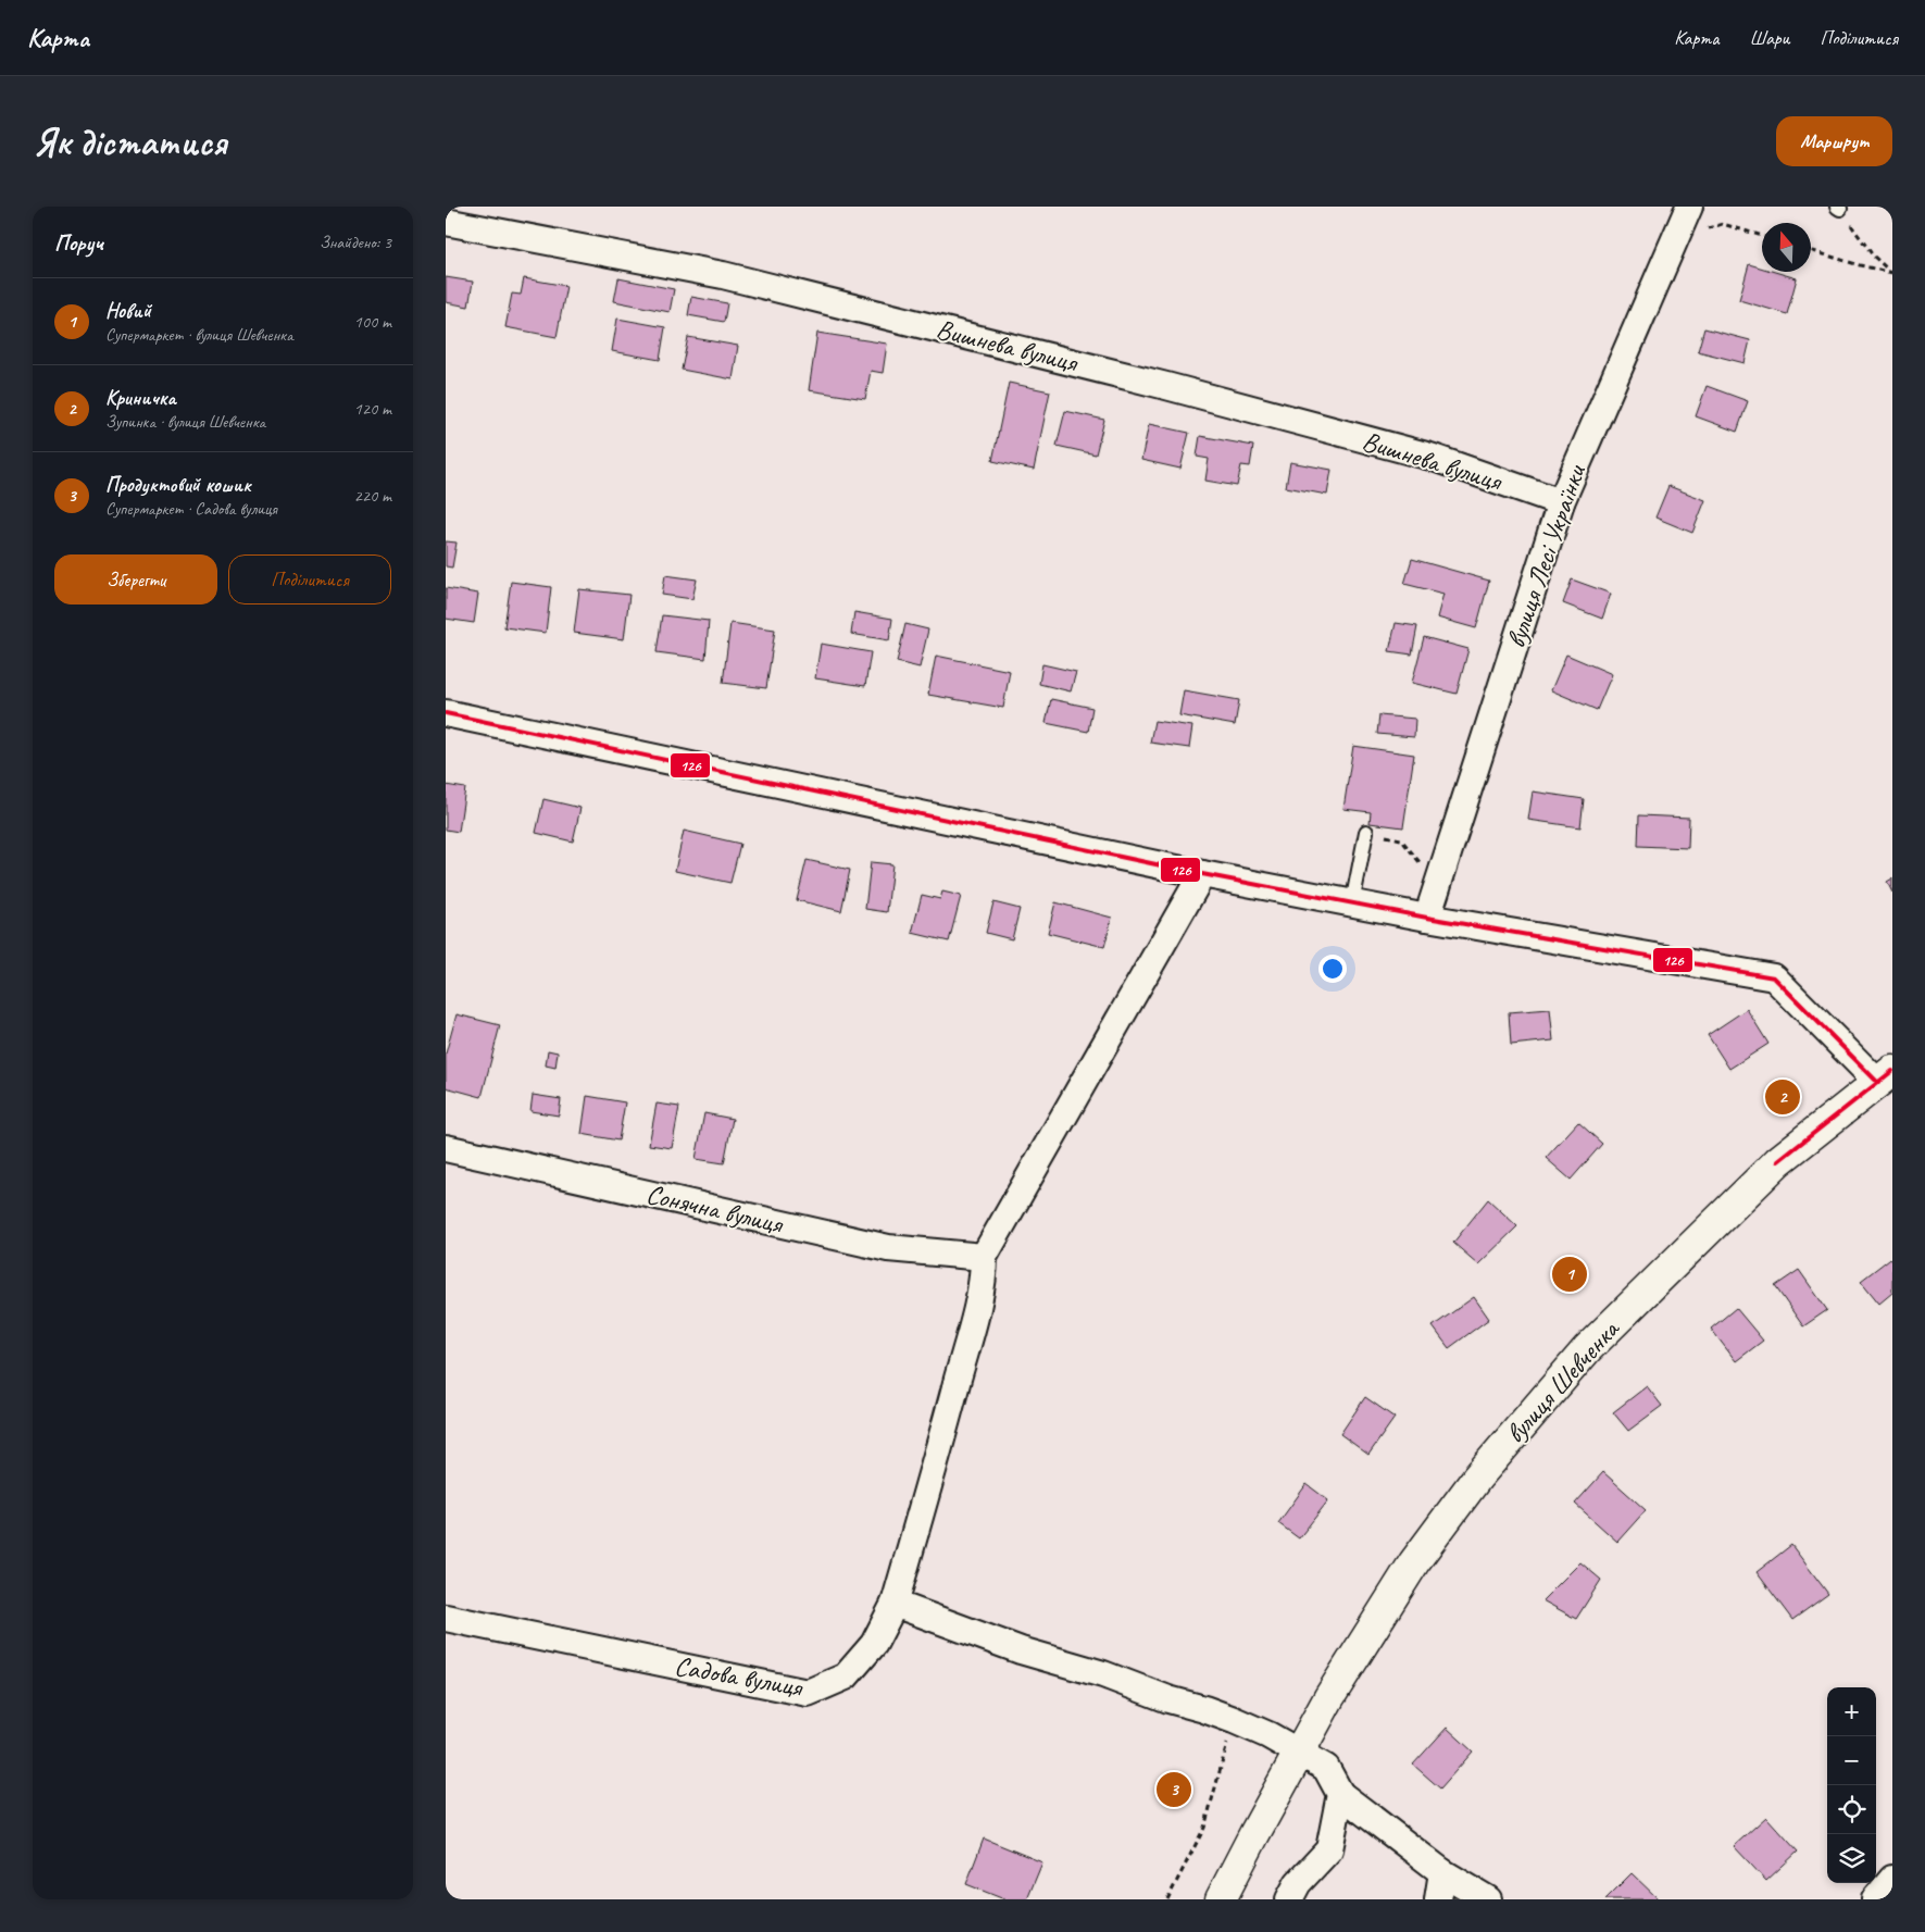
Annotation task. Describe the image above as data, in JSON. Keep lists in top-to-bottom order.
{
  "streets": {
    "main road": ["вулиця Шевченка"],
    "street": [
      "Вишнева вулиця",
      "вулиця Лесі Українки",
      "Сонячна вулиця",
      "Садова вулиця"
    ]
  },
  "crossings": [
    ["Вишнева вулиця", "вулиця Лесі Українки"],
    ["Сонячна вулиця", "Садова вулиця"]
  ],
  "lines": ["transit line 126"],
  "north": "top",
  "page": {
    "header": "Карта",
    "nav": ["Карта", "Шари", "Поділитися"],
    "buttons": [
      "Маршрут",
      ["Зберегти", "Поділитися"]
    ],
    "title": "Як дістатися",
    "heading": ["Поруч", "Знайдено: 3"],
    "list": [
      {
        "mark": "1",
        "name": "Новий",
        "note": "Супермаркет · вулиця Шевченка",
        "value": "100 m"
      },
      {
        "mark": "2",
        "name": "Криничка",
        "note": "Зупинка · вулиця Шевченка",
        "value": "120 m"
      },
      {
        "mark": "3",
        "name": "Продуктовий кошик",
        "note": "Супермаркет · Садова вулиця",
        "value": "220 m"
      }
    ],
    "pins": ["2", "1", "3"],
    "map_buttons": ["+", "−"]
  }
}
